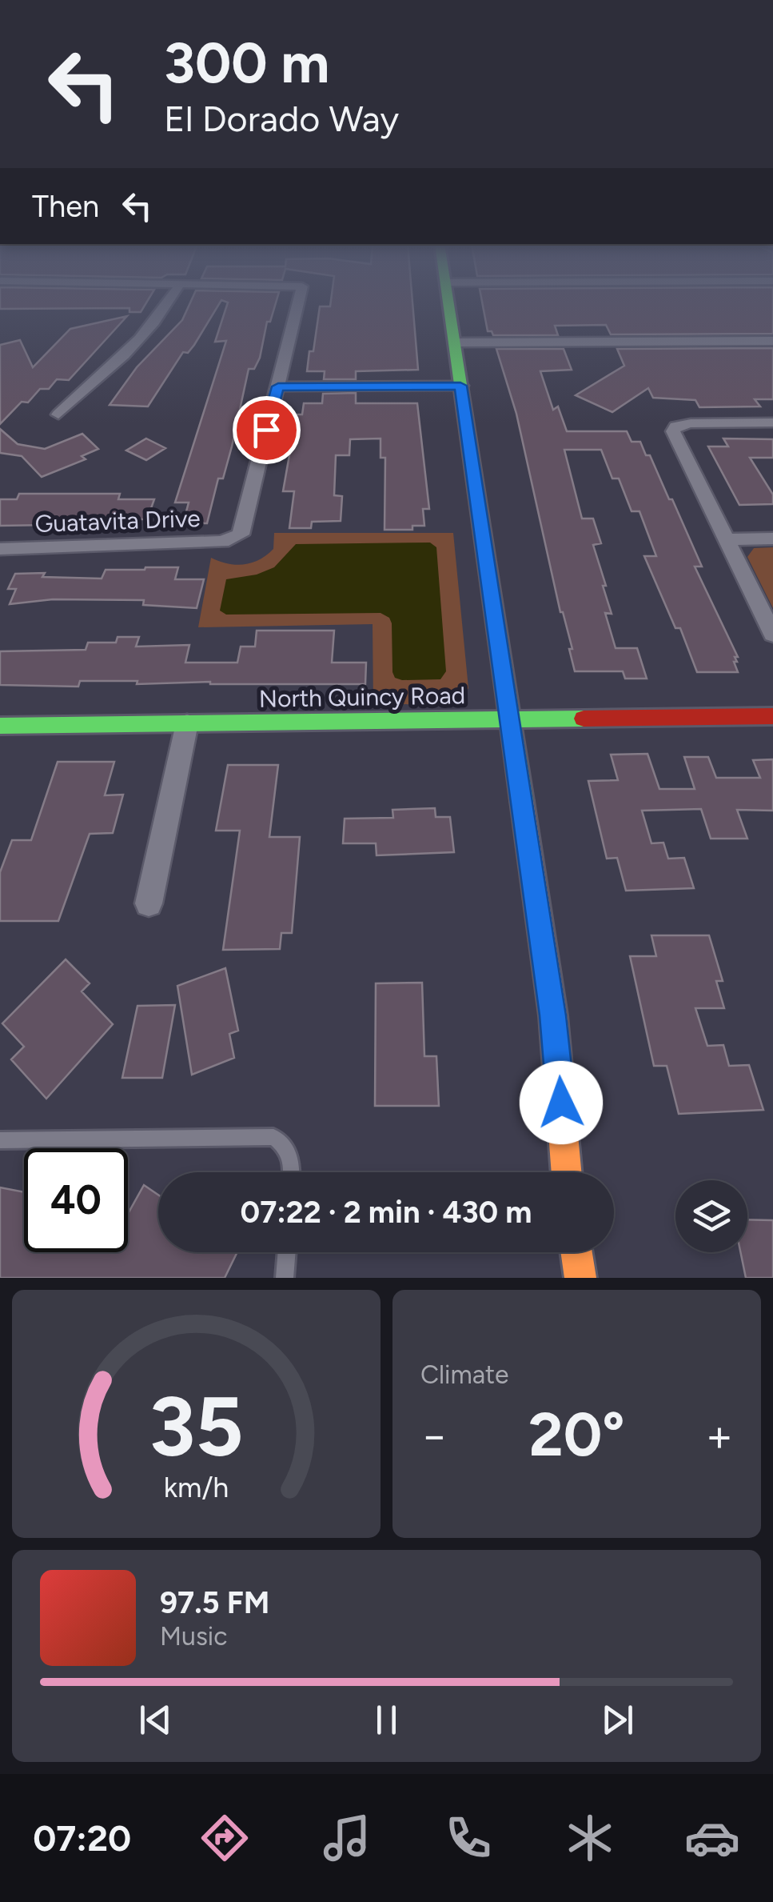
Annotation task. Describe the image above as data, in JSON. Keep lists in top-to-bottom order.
{
  "streets": {
    "street": ["Guatavita Drive", "North Quincy Road"]
  },
  "page": {
    "turn": ["300 m", "El Dorado Way"],
    "then": "Then",
    "limit": "40",
    "trip": "07:22 · 2 min · 430 m",
    "tile": "Climate",
    "heat": ["−", "20°", "+"],
    "song": ["97.5 FM", "Music"],
    "tabs": "07:20",
    "gauge": ["35", "km/h"]
  }
}
